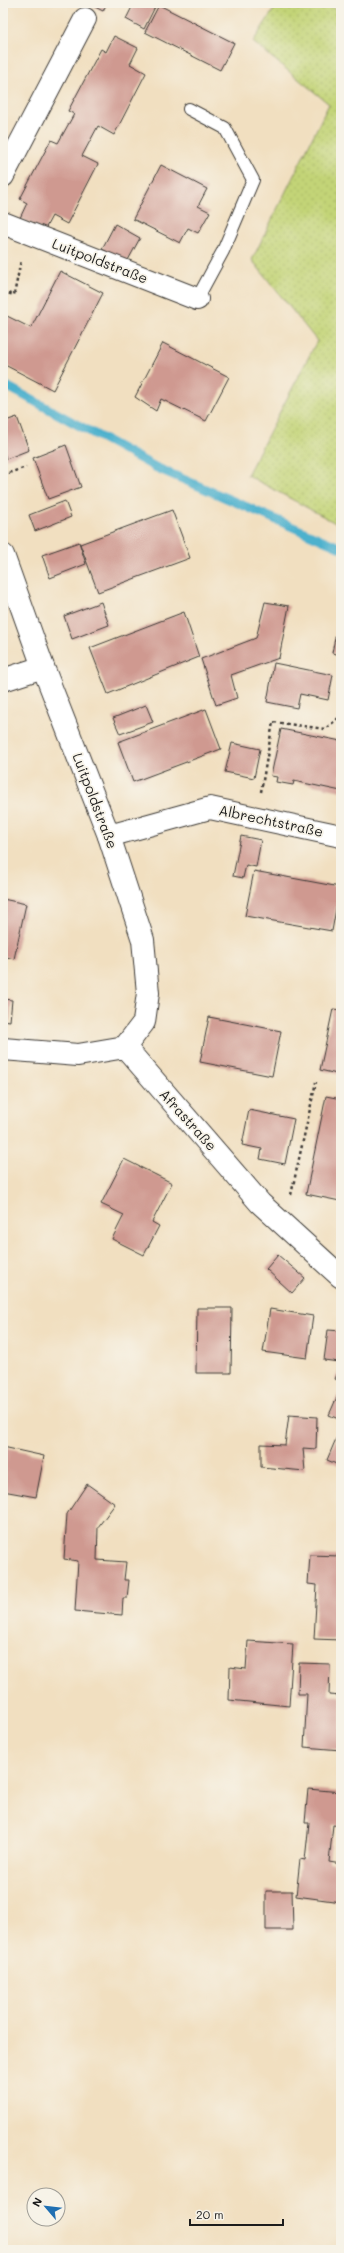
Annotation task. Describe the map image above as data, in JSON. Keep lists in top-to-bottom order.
{
  "streets": {
    "street": ["Luitpoldstraße", "Albrechtstraße", "Afrastraße"]
  },
  "crossings": [
    ["Luitpoldstraße", "Albrechtstraße"],
    ["Luitpoldstraße", "Afrastraße"]
  ],
  "scale_bar": "20 m",
  "north": "top left"
}
